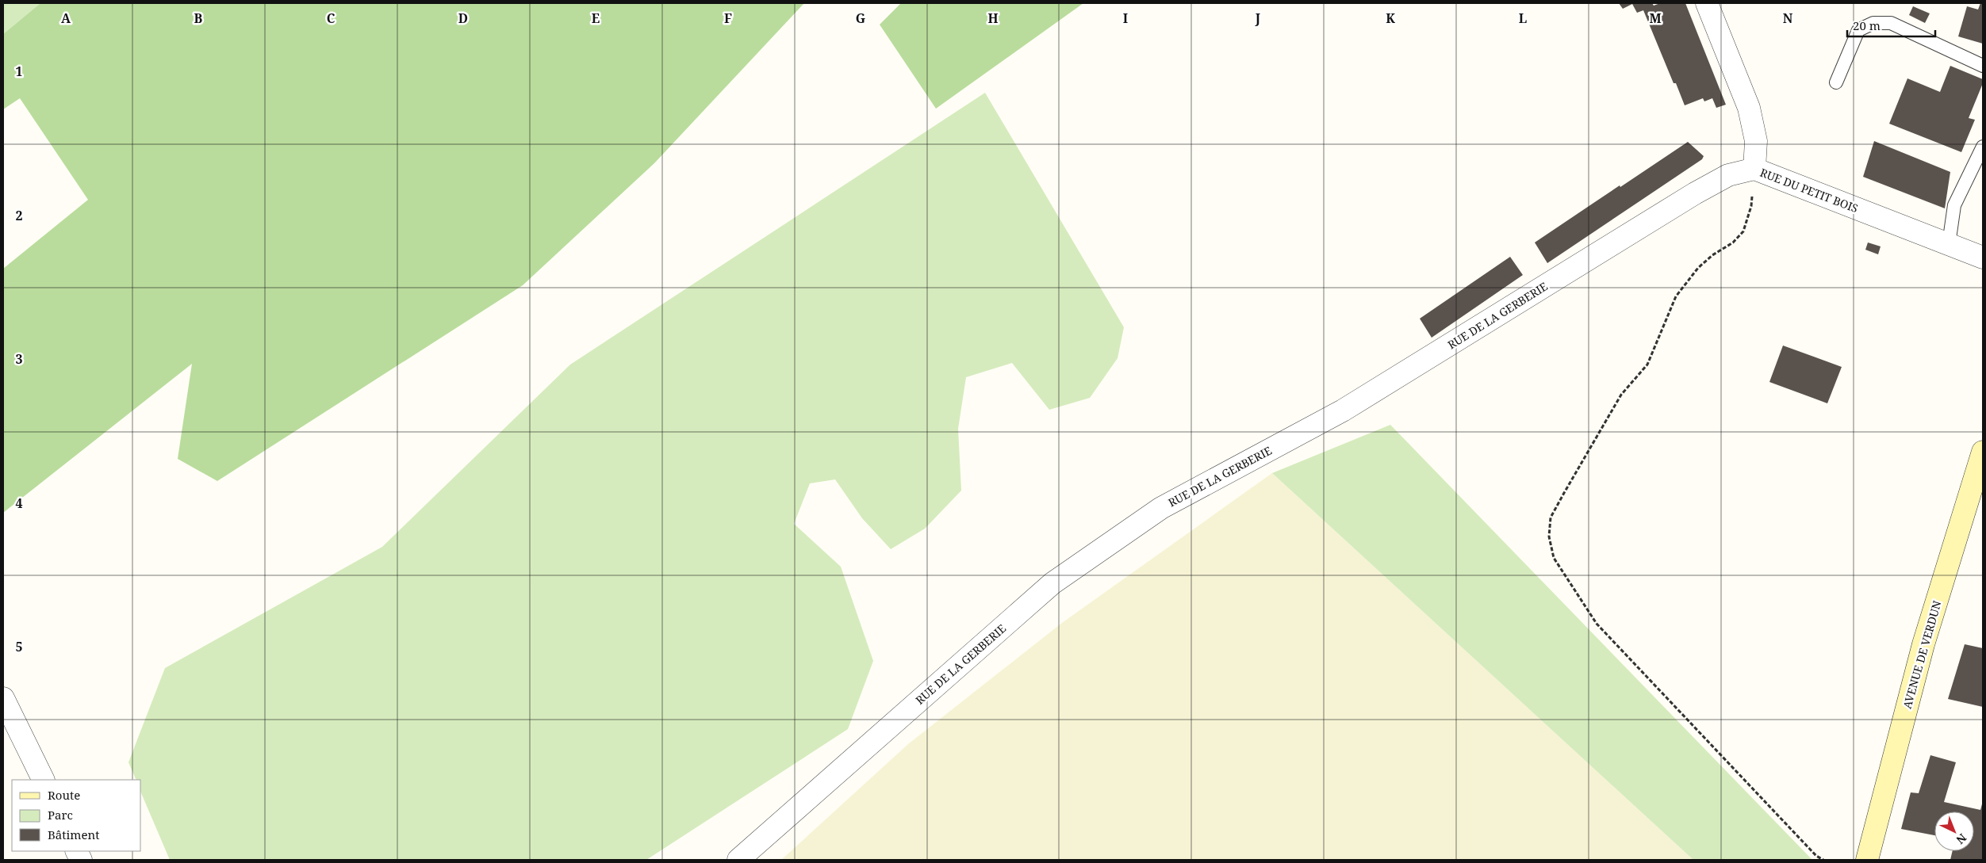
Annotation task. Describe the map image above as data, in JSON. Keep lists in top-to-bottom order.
{
  "streets": {
    "main road": ["AVENUE DE VERDUN"],
    "street": ["RUE DU PETIT BOIS", "RUE DE LA GERBERIE"]
  },
  "crossings": [
    ["RUE DU PETIT BOIS", "RUE DE LA GERBERIE"]
  ],
  "legend": ["Route", "Parc", "Bâtiment"],
  "scale_bar": "20 m",
  "north": "bottom right",
  "grid": {
    "columns": [
      "A",
      "B",
      "C",
      "D",
      "E",
      "F",
      "G",
      "H",
      "I",
      "J",
      "K",
      "L",
      "M",
      "N"
    ],
    "rows": [
      "1",
      "2",
      "3",
      "4",
      "5"
    ]
  }
}
